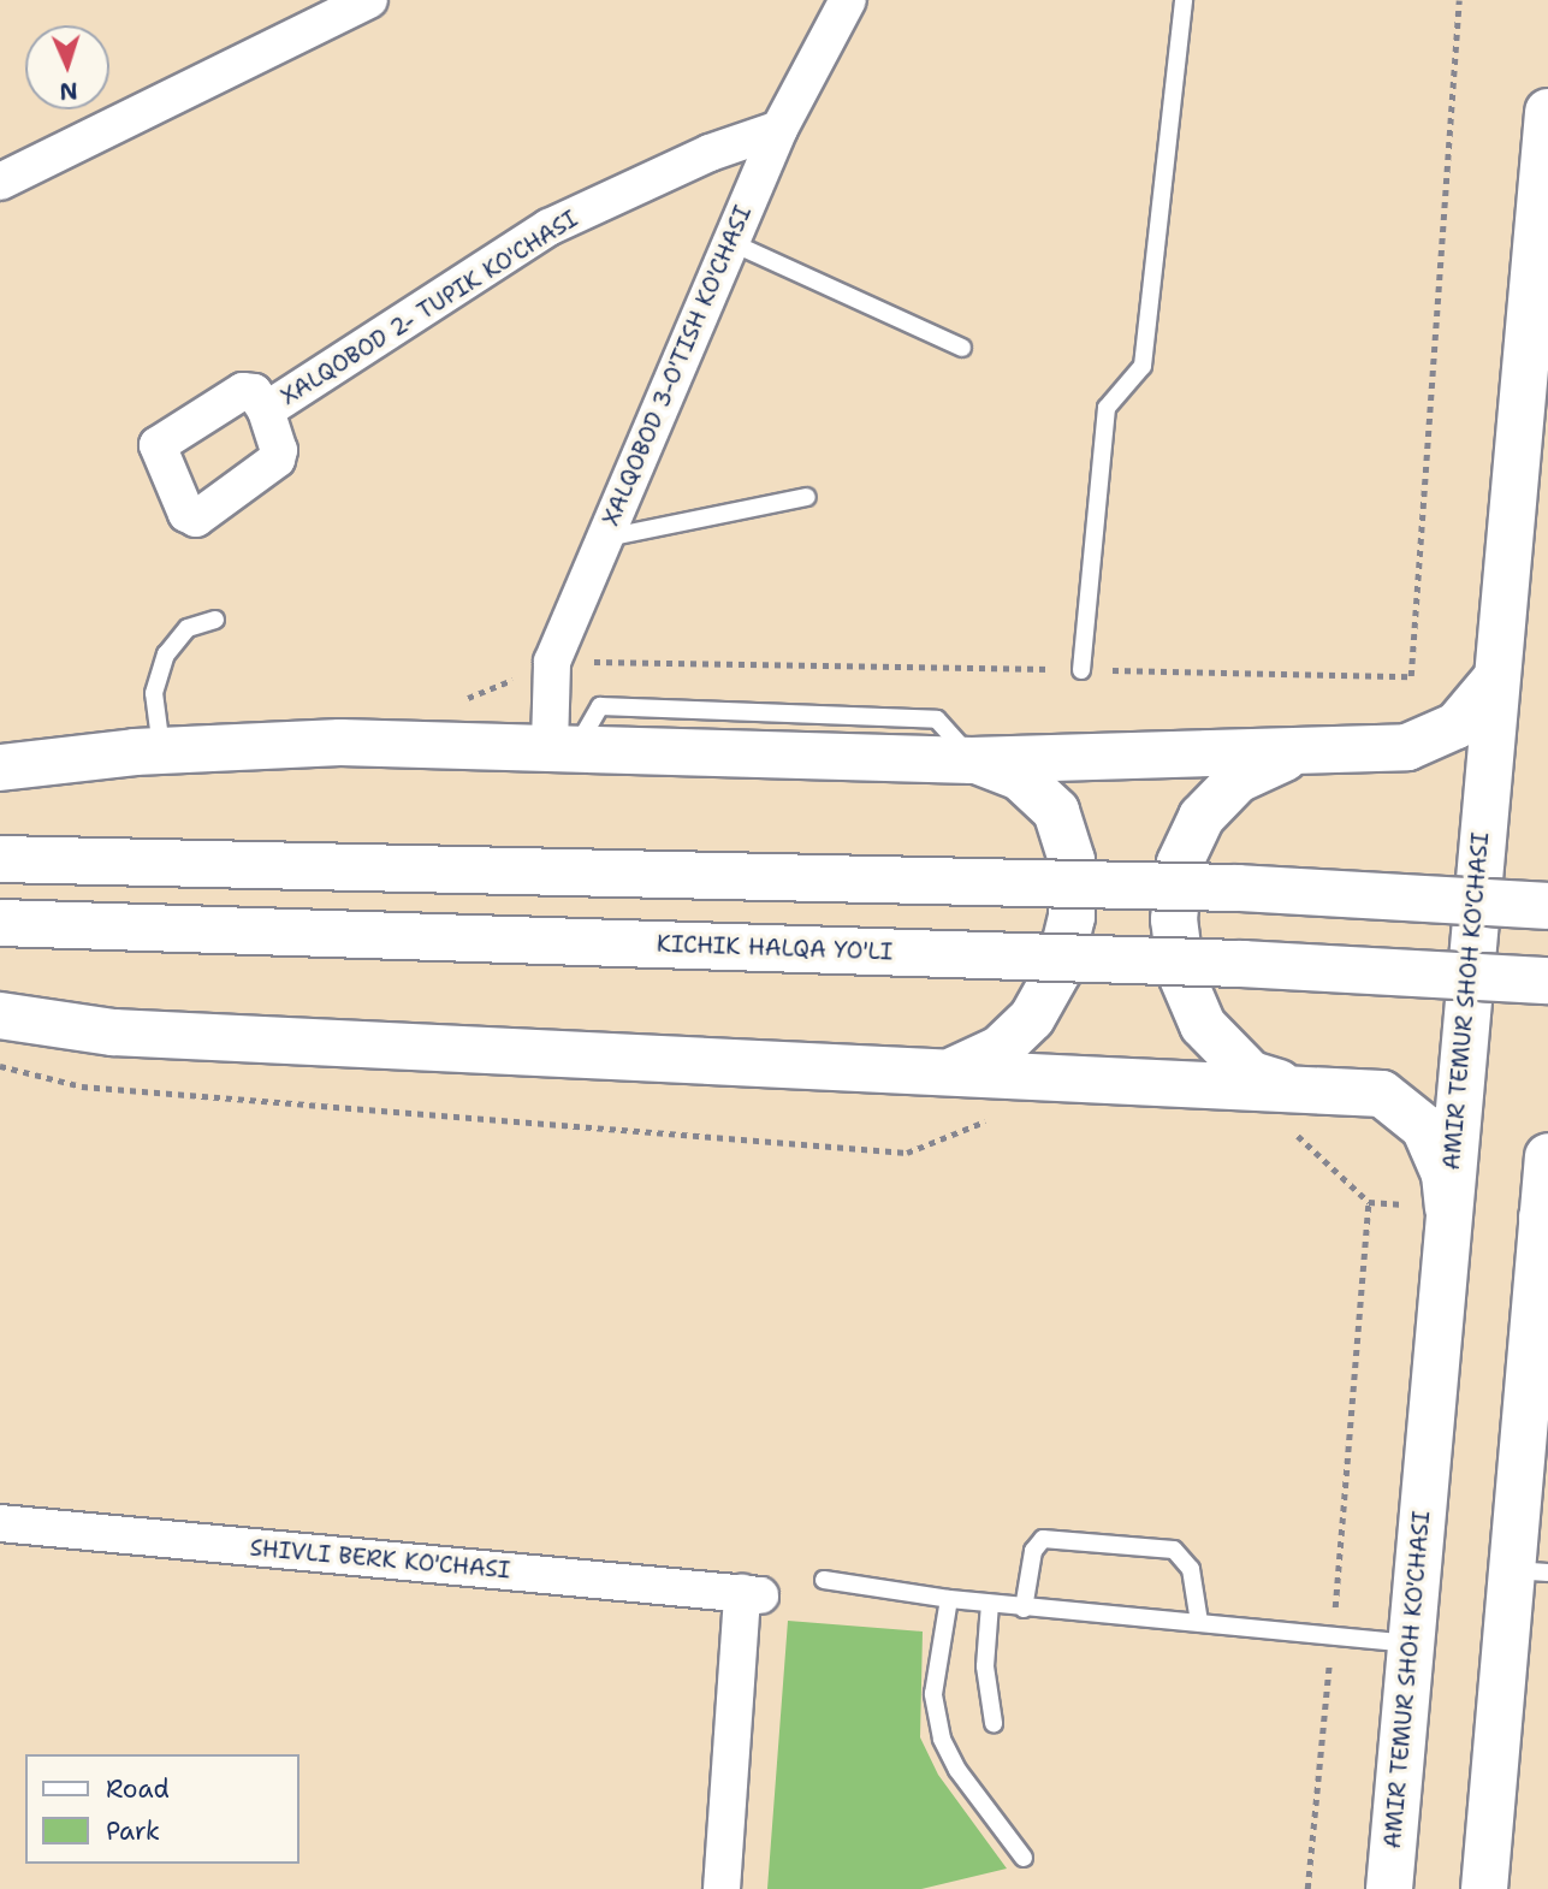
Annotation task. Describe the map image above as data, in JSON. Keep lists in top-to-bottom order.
{
  "streets": {
    "main road": ["KICHIK HALQA YO'LI", "AMIR TEMUR SHOH KO'CHASI"],
    "street": ["XALQOBOD 2- TUPIK KO'CHASI", "XALQOBOD 3-O'TISH KO'CHASI", "SHIVLI BERK KO'CHASI"]
  },
  "crossings": [
    ["XALQOBOD 2- TUPIK KO'CHASI", "XALQOBOD 3-O'TISH KO'CHASI"]
  ],
  "legend": ["Road", "Park"],
  "north": "bottom"
}
